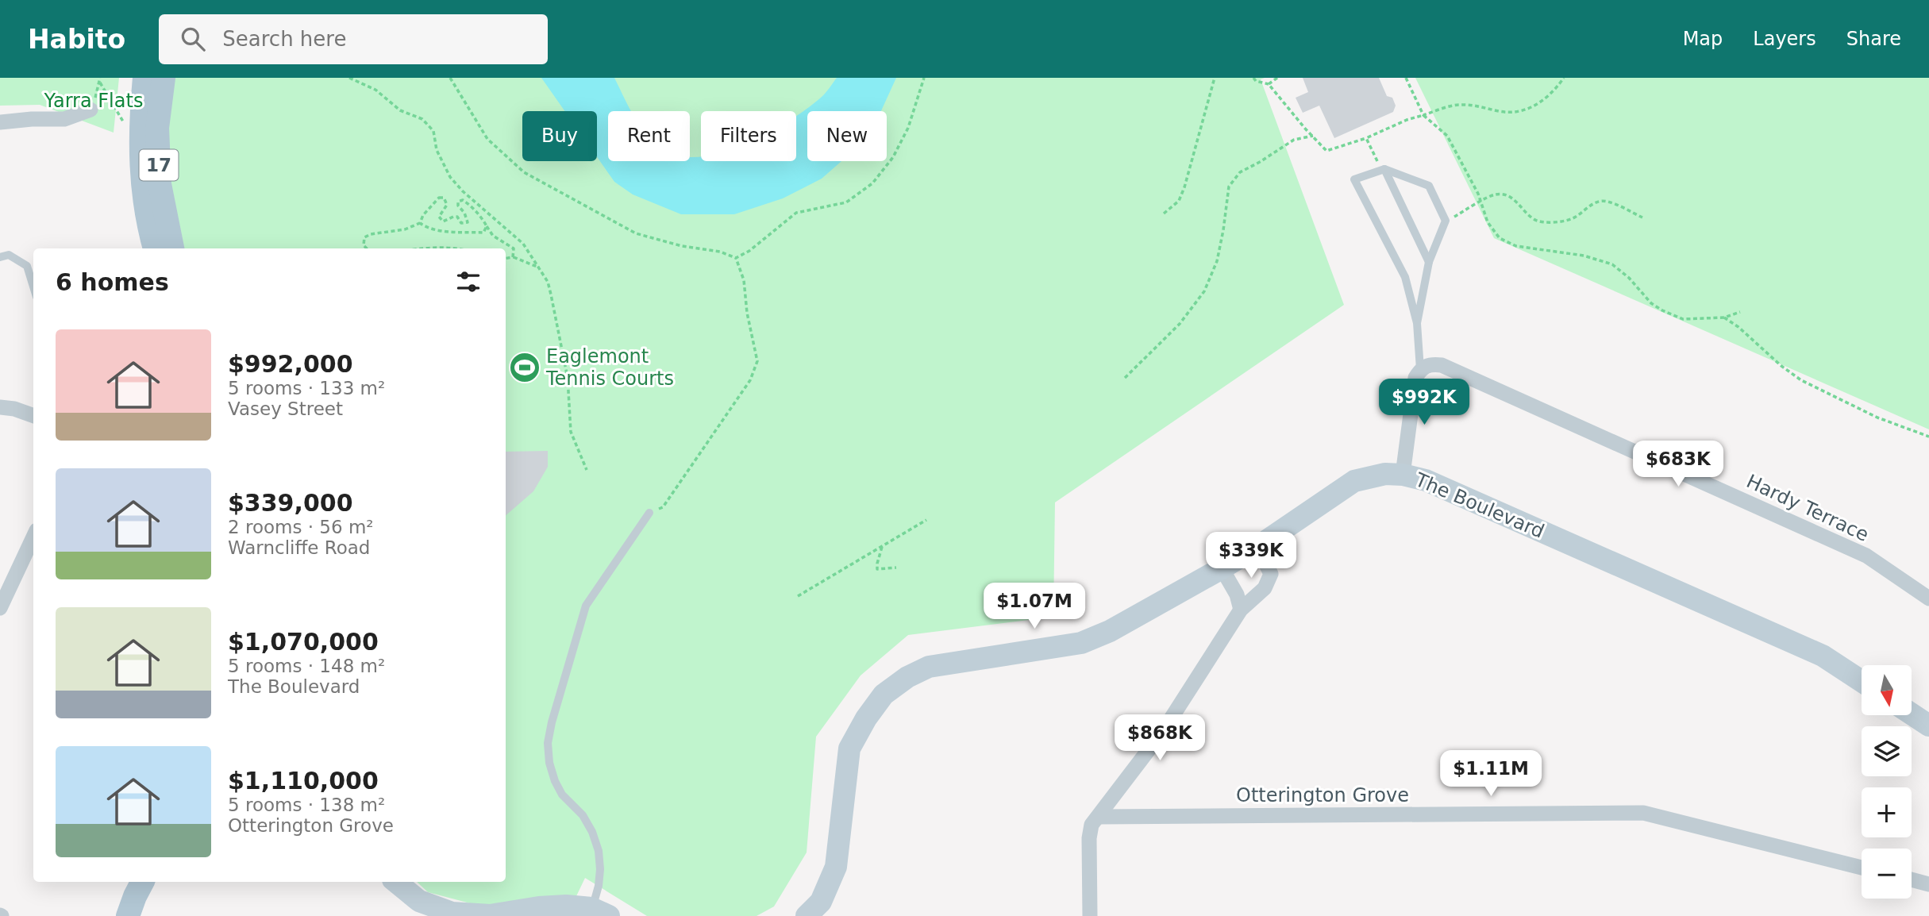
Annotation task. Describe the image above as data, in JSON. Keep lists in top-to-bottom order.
{
  "streets": {
    "main road": ["17"],
    "street": ["The Boulevard", "Hardy Terrace", "Otterington Grove"]
  },
  "parks": ["Yarra Flats"],
  "places": {
    "sports": ["Eaglemont Tennis Courts"]
  },
  "north": "bottom",
  "page": {
    "header": "Habito",
    "search": "Search here",
    "nav": ["Map", "Layers", "Share"],
    "chip": [
      "Buy",
      "Rent",
      "Filters",
      "New"
    ],
    "heading": "6 homes",
    "list": [
      {
        "name": "$992,000",
        "note": "5 rooms · 133 m² · Vasey Street"
      },
      {
        "name": "$339,000",
        "note": "2 rooms · 56 m² · Warncliffe Road"
      },
      {
        "name": "$1,070,000",
        "note": "5 rooms · 148 m² · The Boulevard"
      },
      {
        "name": "$1,110,000",
        "note": "5 rooms · 138 m² · Otterington Grove"
      }
    ],
    "price": [
      "$992K",
      "$683K",
      "$339K",
      "$1.07M",
      "$868K",
      "$1.11M"
    ],
    "map_buttons": ["+", "−"]
  }
}
